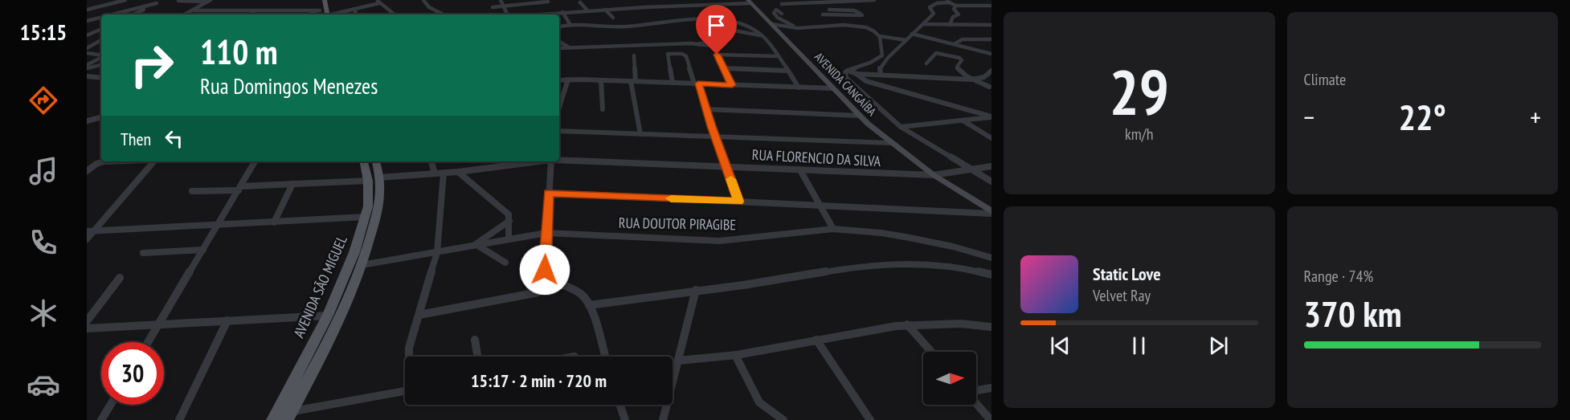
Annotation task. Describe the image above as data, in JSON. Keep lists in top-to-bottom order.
{
  "streets": {
    "main road": ["AVENIDA CANGAÍBA", "AVENIDA SÃO MIGUEL"],
    "street": ["RUA FLORENCIO DA SILVA", "RUA DOUTOR PIRAGIBE"]
  },
  "crossings": [
    ["AVENIDA CANGAÍBA", "RUA FLORENCIO DA SILVA"],
    ["RUA FLORENCIO DA SILVA", "AVENIDA SÃO MIGUEL"],
    ["RUA DOUTOR PIRAGIBE", "AVENIDA SÃO MIGUEL"]
  ],
  "north": "right",
  "page": {
    "tabs": "15:15",
    "tile": [
      ["29", "km/h"],
      "Climate",
      ["Range · 74%", "370 km"]
    ],
    "turn": ["110 m", "Rua Domingos Menezes"],
    "heat": ["−", "22°", "+"],
    "then": "Then",
    "song": ["Static Love", "Velvet Ray"],
    "limit": "30",
    "trip": "15:17 · 2 min · 720 m"
  }
}
